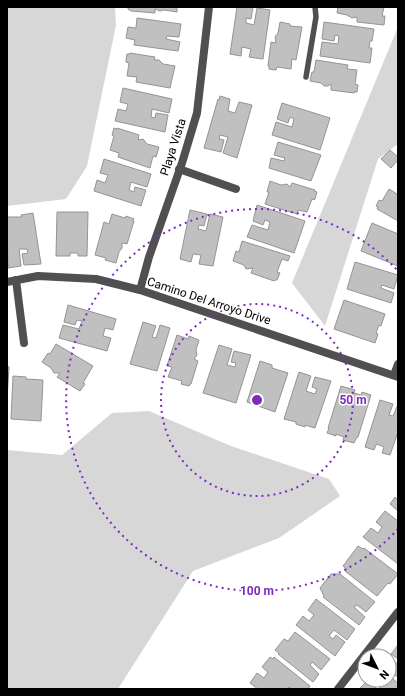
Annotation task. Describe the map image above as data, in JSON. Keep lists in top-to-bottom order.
{
  "streets": {
    "street": ["Playa Vista", "Camino Del Arroyo Drive"]
  },
  "crossings": [
    ["Playa Vista", "Camino Del Arroyo Drive"]
  ],
  "north": "bottom right",
  "rings": ["50 m", "100 m"]
}
